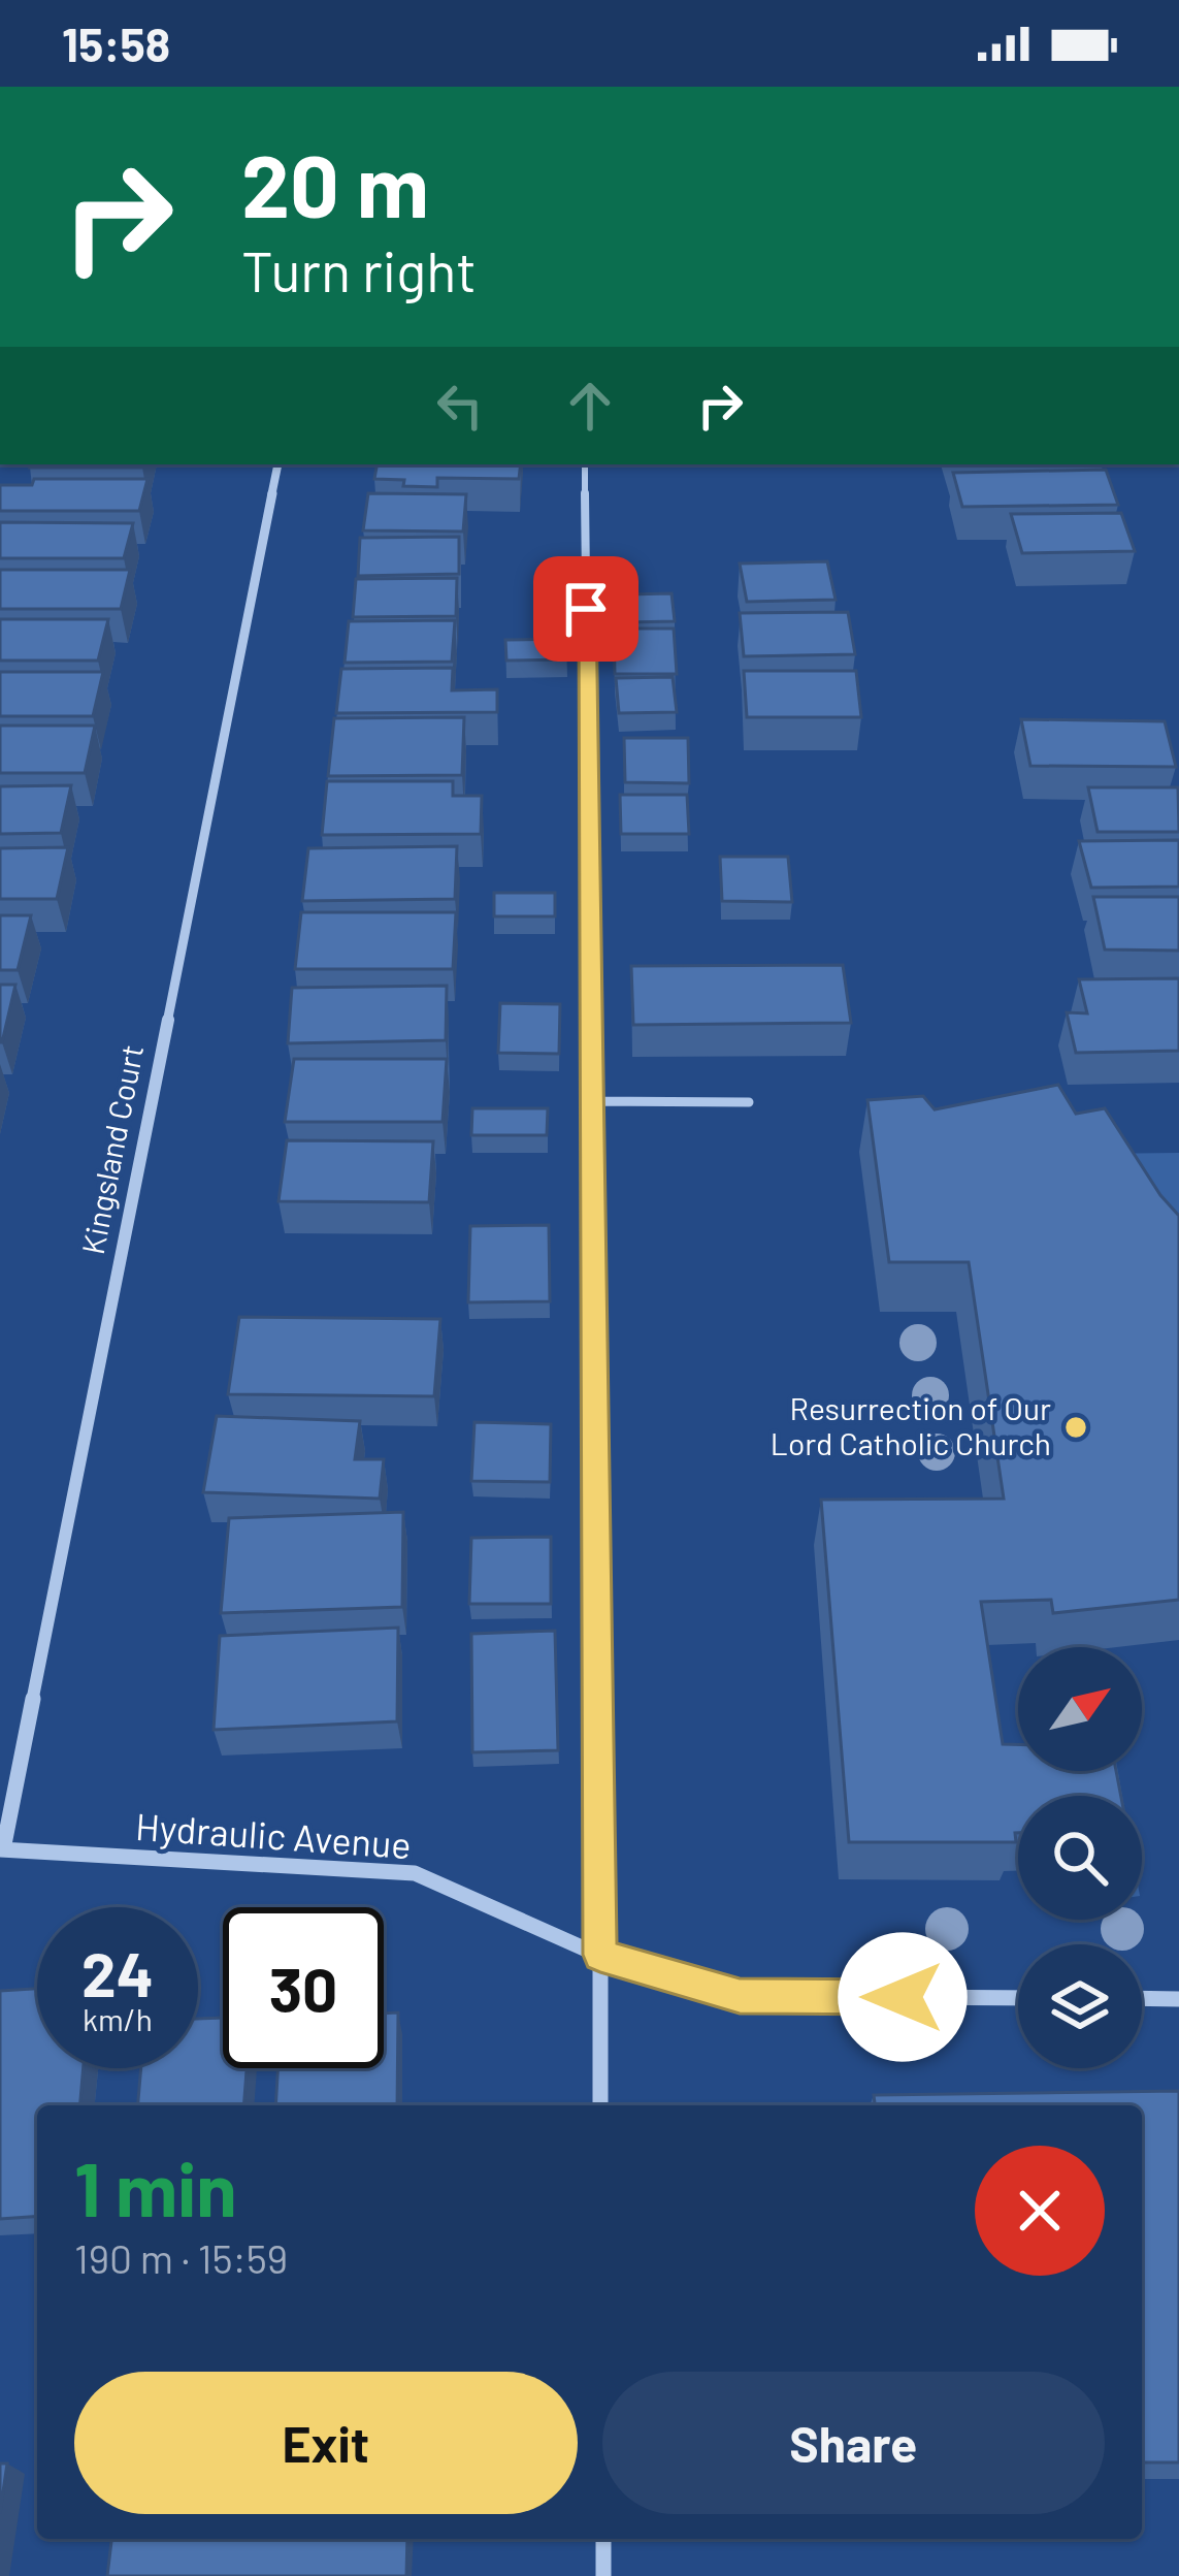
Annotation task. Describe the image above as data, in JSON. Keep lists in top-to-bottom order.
{
  "streets": {
    "street": ["Kingsland Court", "Hydraulic Avenue"]
  },
  "crossings": [
    ["Kingsland Court", "Hydraulic Avenue"]
  ],
  "places": ["Resurrection of Our Lord Catholic Church"],
  "north": "top right",
  "page": {
    "status": "15:58",
    "turn": ["20 m", "Turn right"],
    "speed": "24 km/h",
    "limit": "30",
    "heading": ["1 min", "190 m · 15:59"],
    "buttons": ["Exit", "Share"]
  }
}
